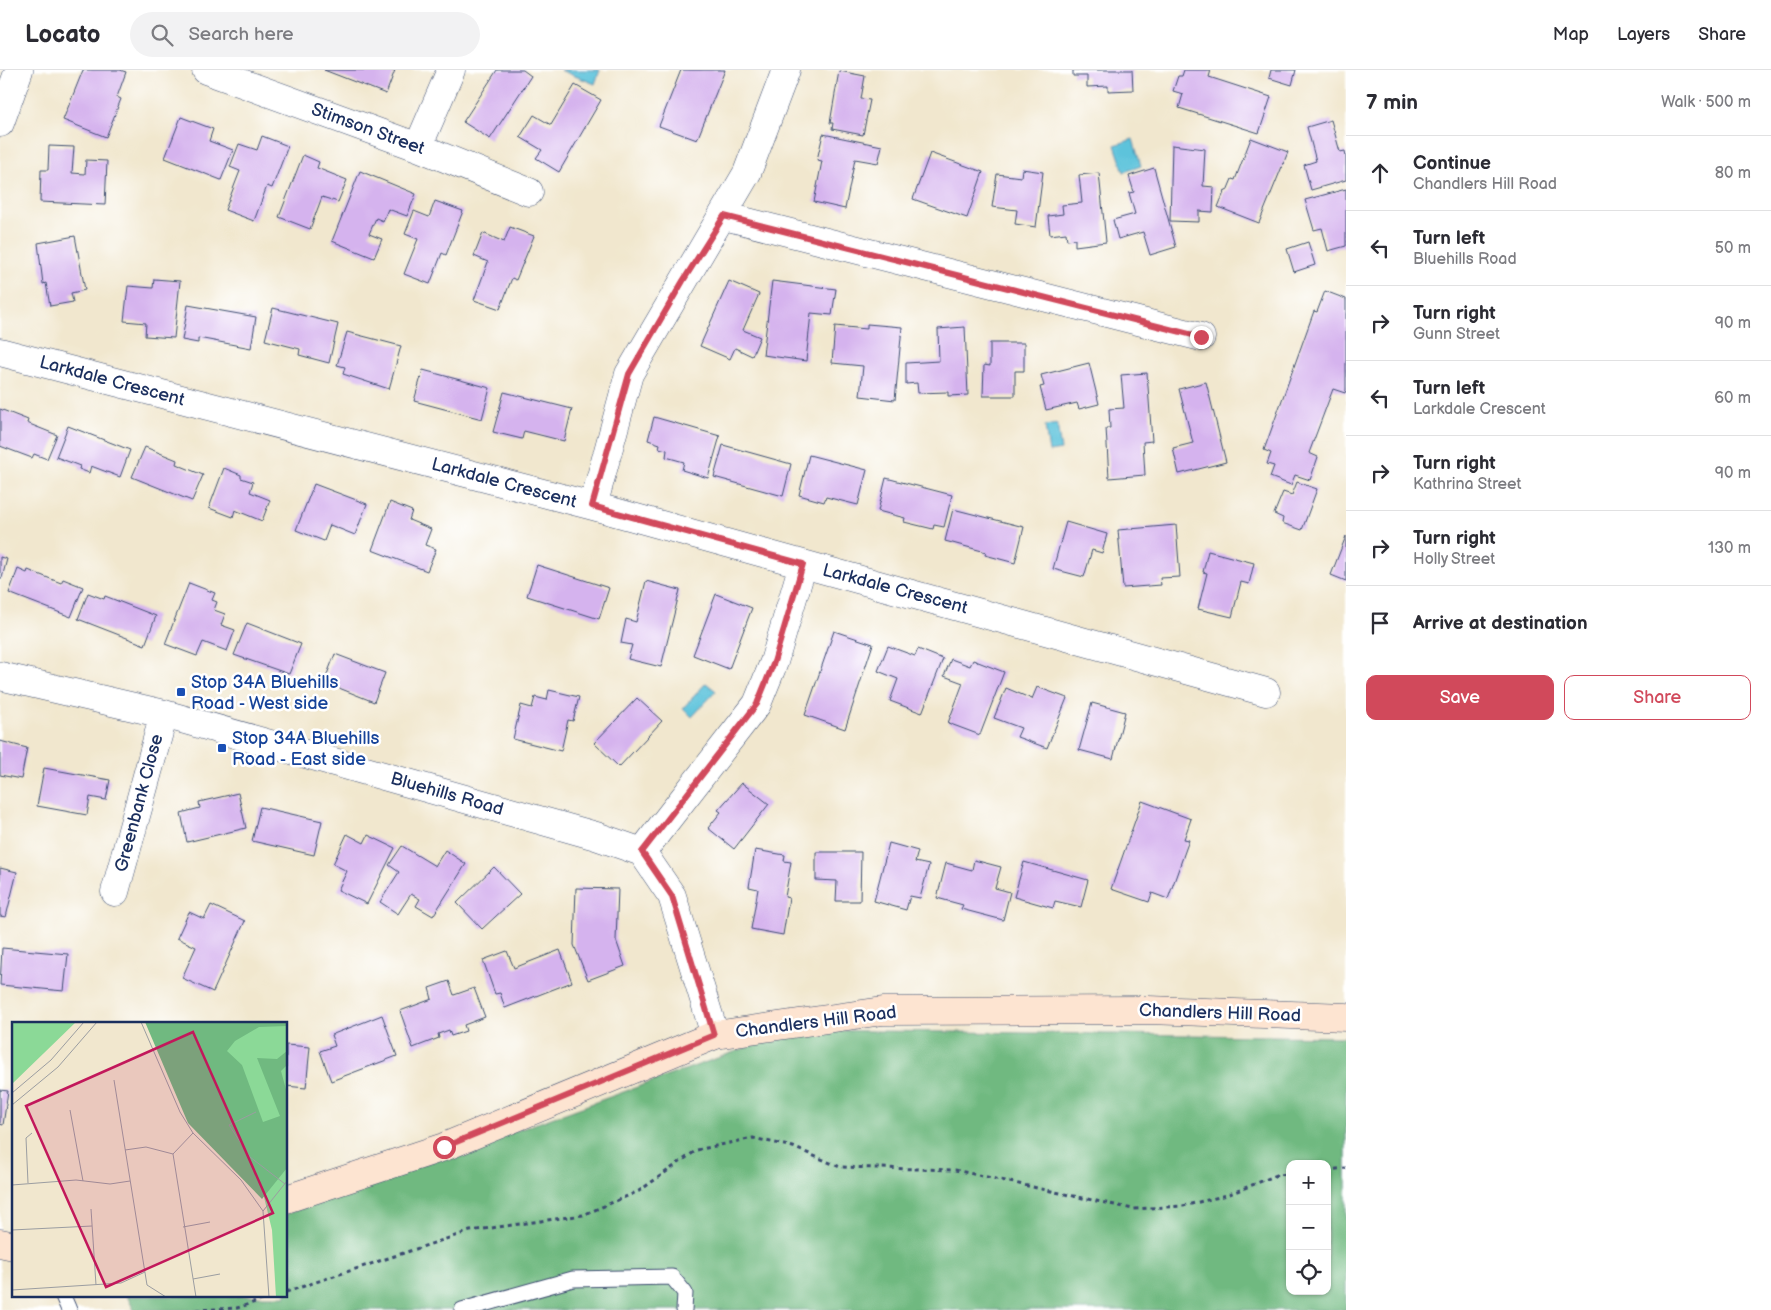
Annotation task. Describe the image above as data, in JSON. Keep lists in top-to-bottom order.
{
  "streets": {
    "main road": ["Chandlers Hill Road"],
    "street": [
      "Stimson Street",
      "Larkdale Crescent",
      "Bluehills Road",
      "Greenbank Close"
    ]
  },
  "crossings": [
    ["Bluehills Road", "Greenbank Close"]
  ],
  "places": {
    "transit": ["Stop 34A Bluehills Road - West side", "Stop 34A Bluehills Road - East side"]
  },
  "page": {
    "header": "Locato",
    "search": "Search here",
    "nav": ["Map", "Layers", "Share"],
    "heading": ["7 min", "Walk · 500 m"],
    "list": [
      ["Continue", "Chandlers Hill Road", "80 m"],
      ["Turn left", "Bluehills Road", "50 m"],
      ["Turn right", "Gunn Street", "90 m"],
      ["Turn left", "Larkdale Crescent", "60 m"],
      ["Turn right", "Kathrina Street", "90 m"],
      ["Turn right", "Holly Street", "130 m"],
      "Arrive at destination"
    ],
    "buttons": ["Save", "Share"],
    "map_buttons": ["+", "−"]
  }
}
